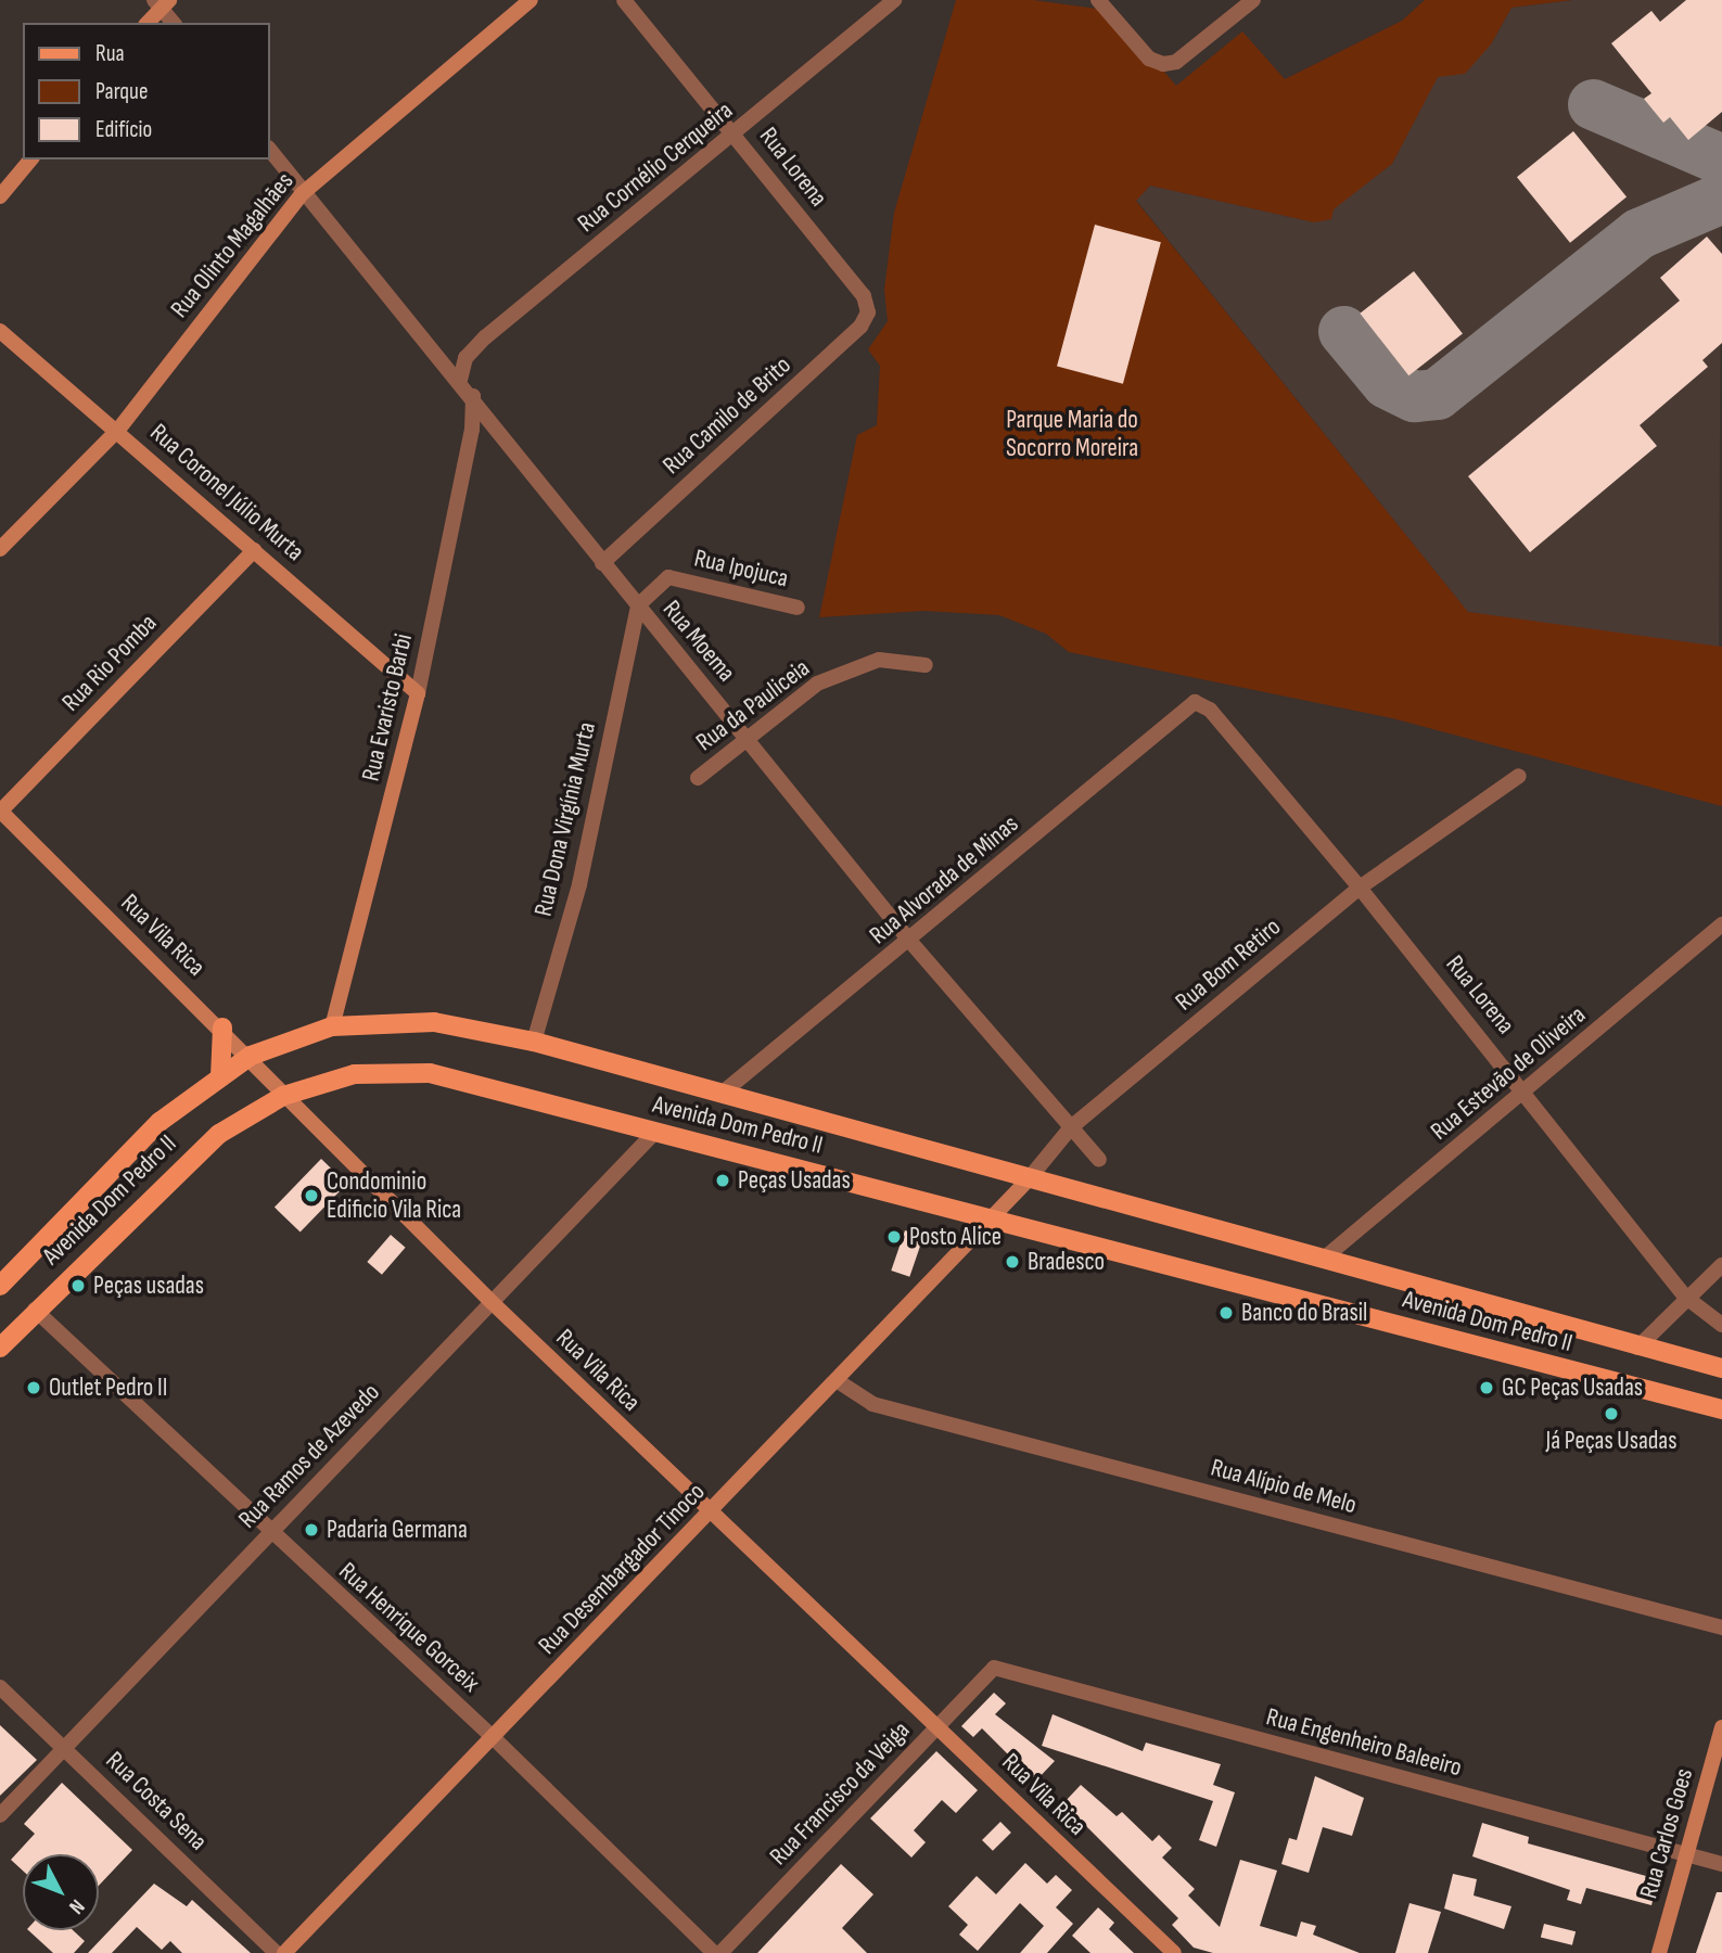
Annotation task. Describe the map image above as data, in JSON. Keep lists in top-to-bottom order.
{
  "streets": {
    "main road": ["Avenida Dom Pedro II"],
    "street": [
      "Rua Cornélio Cerqueira",
      "Rua Lorena",
      "Rua Olinto Magalhães",
      "Rua Camilo de Brito",
      "Rua Coronel Júlio Murta",
      "Rua Ipojuca",
      "Rua Moema",
      "Rua Rio Pomba",
      "Rua da Pauliceia",
      "Rua Evaristo Barbi",
      "Rua Dona Virgínia Murta",
      "Rua Alvorada de Minas",
      "Rua Vila Rica",
      "Rua Bom Retiro",
      "Rua Estevão de Oliveira",
      "Rua Ramos de Azevedo",
      "Rua Alípio de Melo",
      "Rua Desembargador Tinoco",
      "Rua Henrique Gorceix",
      "Rua Engenheiro Baleeiro",
      "Rua Francisco da Veiga",
      "Rua Costa Sena",
      "Rua Carlos Goes"
    ]
  },
  "crossings": [
    ["Rua Cornélio Cerqueira", "Rua Lorena"],
    ["Rua Cornélio Cerqueira", "Rua Moema"],
    ["Rua Lorena", "Rua Camilo de Brito"],
    ["Rua Lorena", "Rua Alvorada de Minas"],
    ["Rua Lorena", "Rua Bom Retiro"],
    ["Rua Lorena", "Rua Estevão de Oliveira"],
    ["Rua Olinto Magalhães", "Rua Coronel Júlio Murta"],
    ["Rua Olinto Magalhães", "Rua Moema"],
    ["Rua Camilo de Brito", "Rua Moema"],
    ["Rua Coronel Júlio Murta", "Rua Rio Pomba"],
    ["Rua Coronel Júlio Murta", "Rua Evaristo Barbi"],
    ["Rua Ipojuca", "Rua Moema"],
    ["Rua Ipojuca", "Rua Dona Virgínia Murta"],
    ["Rua Moema", "Rua da Pauliceia"],
    ["Rua Moema", "Rua Evaristo Barbi"],
    ["Rua Moema", "Rua Dona Virgínia Murta"],
    ["Rua Moema", "Rua Alvorada de Minas"],
    ["Rua Moema", "Rua Bom Retiro"],
    ["Rua Rio Pomba", "Rua Vila Rica"],
    ["Rua Evaristo Barbi", "Avenida Dom Pedro II"],
    ["Rua Dona Virgínia Murta", "Avenida Dom Pedro II"],
    ["Rua Alvorada de Minas", "Avenida Dom Pedro II"],
    ["Rua Vila Rica", "Avenida Dom Pedro II"],
    ["Rua Vila Rica", "Rua Ramos de Azevedo"],
    ["Rua Vila Rica", "Rua Desembargador Tinoco"],
    ["Rua Vila Rica", "Rua Francisco da Veiga"],
    ["Rua Bom Retiro", "Avenida Dom Pedro II"],
    ["Rua Bom Retiro", "Rua Desembargador Tinoco"],
    ["Rua Estevão de Oliveira", "Avenida Dom Pedro II"],
    ["Avenida Dom Pedro II", "Rua Ramos de Azevedo"],
    ["Avenida Dom Pedro II", "Rua Desembargador Tinoco"],
    ["Avenida Dom Pedro II", "Rua Henrique Gorceix"],
    ["Rua Ramos de Azevedo", "Rua Henrique Gorceix"],
    ["Rua Ramos de Azevedo", "Rua Costa Sena"],
    ["Rua Alípio de Melo", "Rua Desembargador Tinoco"],
    ["Rua Desembargador Tinoco", "Rua Henrique Gorceix"],
    ["Rua Engenheiro Baleeiro", "Rua Francisco da Veiga"],
    ["Rua Engenheiro Baleeiro", "Rua Carlos Goes"]
  ],
  "parks": ["Parque Maria do Socorro Moreira"],
  "places": [
    "Peças Usadas",
    "Condominio Edificio Vila Rica",
    "Posto Alice",
    "Bradesco",
    "Peças usadas",
    "Banco do Brasil",
    "Outlet Pedro II",
    "GC Peças Usadas",
    "Já Peças Usadas",
    "Padaria Germana"
  ],
  "legend": ["Rua", "Parque", "Edifício"],
  "north": "bottom right"
}
